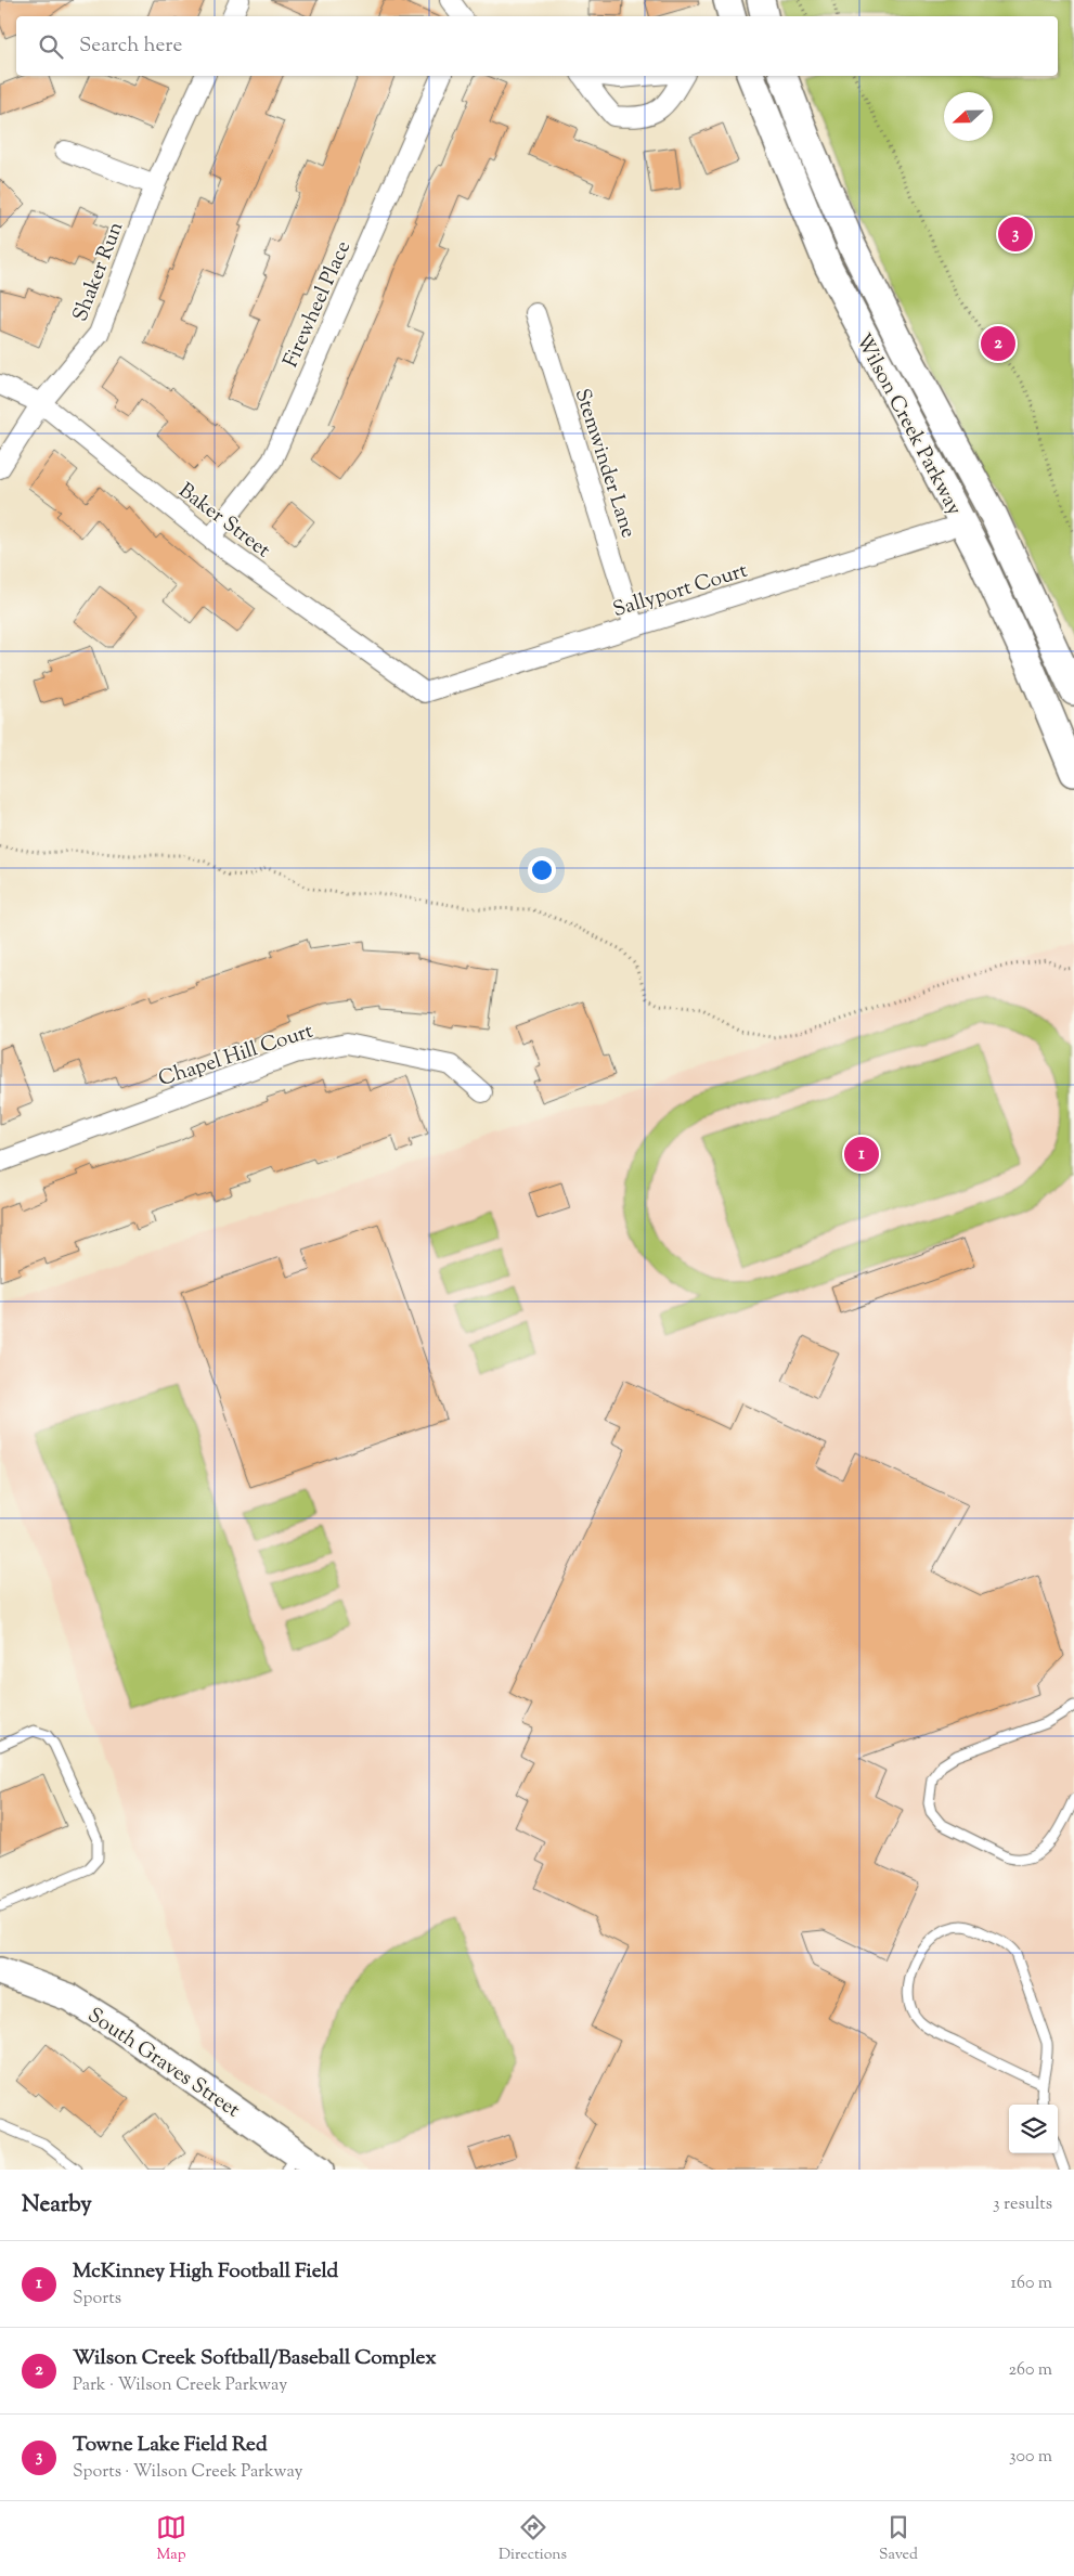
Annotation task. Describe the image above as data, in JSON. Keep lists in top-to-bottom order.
{
  "streets": {
    "main road": ["Wilson Creek Parkway", "South Graves Street"],
    "street": [
      "Shaker Run",
      "Firewheel Place",
      "Stemwinder Lane",
      "Baker Street",
      "Sallyport Court",
      "Chapel Hill Court"
    ]
  },
  "crossings": [
    ["Shaker Run", "Baker Street"],
    ["Firewheel Place", "Baker Street"],
    ["Stemwinder Lane", "Sallyport Court"],
    ["Baker Street", "Sallyport Court"]
  ],
  "north": "left",
  "page": {
    "search": "Search here",
    "pins": ["3", "2", "1"],
    "heading": ["Nearby", "3 results"],
    "list": [
      {
        "mark": "1",
        "name": "McKinney High Football Field",
        "note": "Sports",
        "value": "160 m"
      },
      {
        "mark": "2",
        "name": "Wilson Creek Softball/Baseball Complex",
        "note": "Park · Wilson Creek Parkway",
        "value": "260 m"
      },
      {
        "mark": "3",
        "name": "Towne Lake Field Red",
        "note": "Sports · Wilson Creek Parkway",
        "value": "300 m"
      }
    ],
    "nav": ["Map", "Directions", "Saved"]
  }
}
